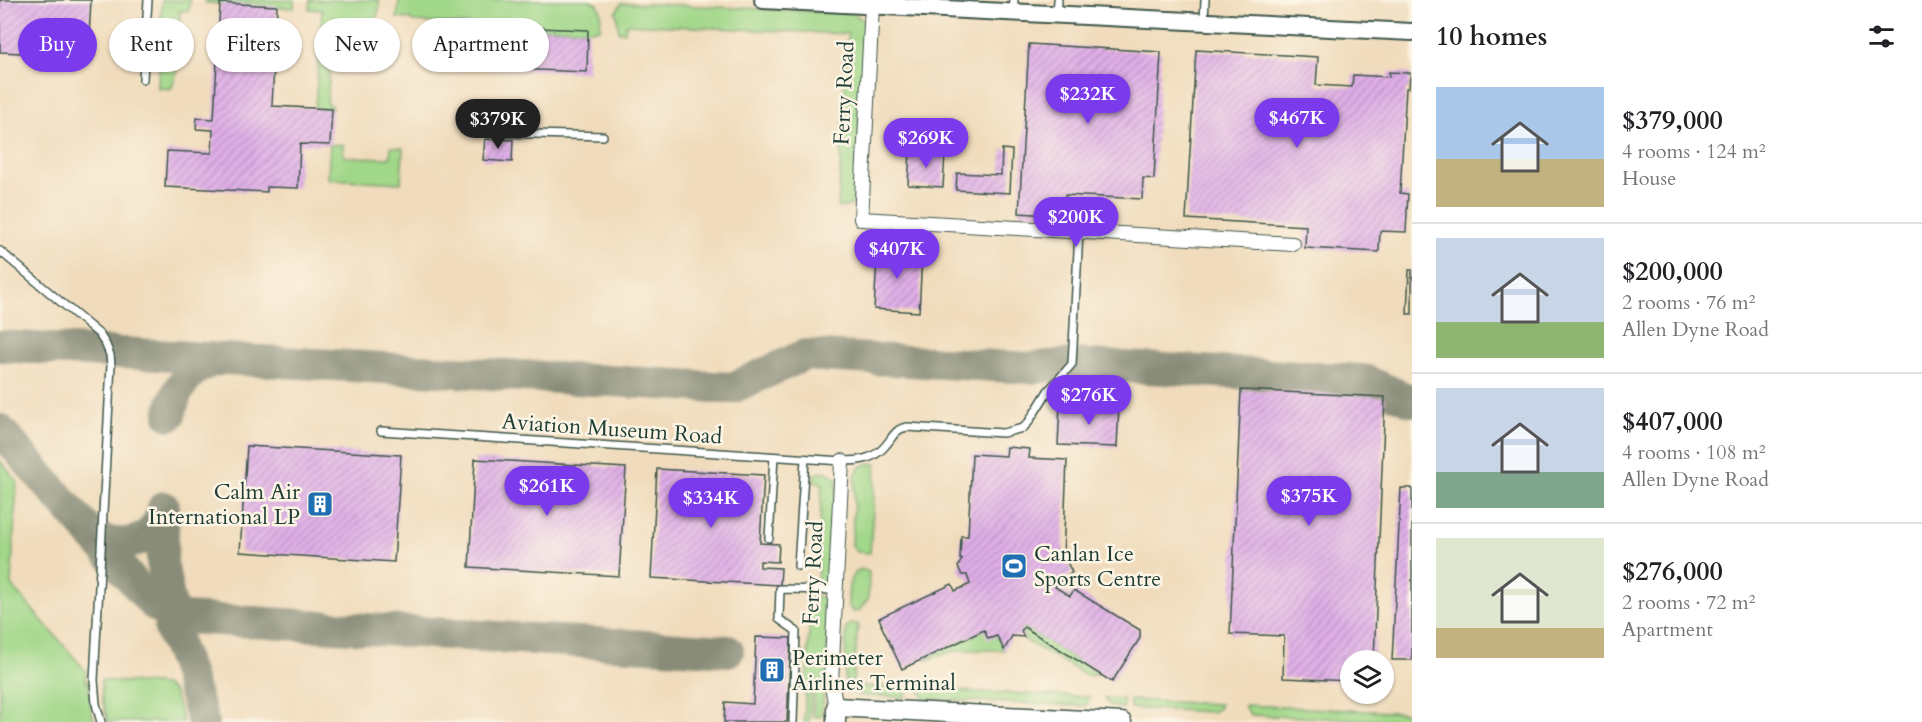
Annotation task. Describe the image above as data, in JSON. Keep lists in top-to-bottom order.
{
  "streets": {
    "street": ["Ferry Road"],
    "lane": ["Aviation Museum Road"]
  },
  "crossings": [
    ["Ferry Road", "Aviation Museum Road"]
  ],
  "places": {
    "building": ["Calm Air International LP", "Perimeter Airlines Terminal"],
    "sports": ["Canlan Ice Sports Centre"]
  },
  "page": {
    "heading": "10 homes",
    "chip": [
      "Buy",
      "Rent",
      "Filters",
      "New",
      "Apartment"
    ],
    "list": [
      {
        "name": "$379,000",
        "note": "4 rooms · 124 m² · House"
      },
      {
        "name": "$200,000",
        "note": "2 rooms · 76 m² · Allen Dyne Road"
      },
      {
        "name": "$407,000",
        "note": "4 rooms · 108 m² · Allen Dyne Road"
      },
      {
        "name": "$276,000",
        "note": "2 rooms · 72 m² · Apartment"
      }
    ],
    "price": [
      "$232K",
      "$467K",
      "$379K",
      "$269K",
      "$200K",
      "$407K",
      "$276K",
      "$261K",
      "$375K",
      "$334K"
    ]
  }
}
